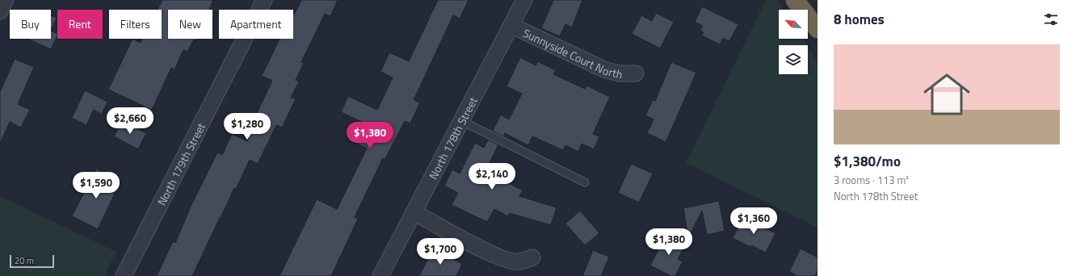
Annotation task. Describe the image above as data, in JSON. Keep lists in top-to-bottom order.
{
  "streets": {
    "street": ["Sunnyside Court North", "North 178th Street", "North 179th Street"]
  },
  "crossings": [
    ["Sunnyside Court North", "North 178th Street"]
  ],
  "scale_bar": "20 m",
  "north": "top left",
  "page": {
    "heading": "8 homes",
    "chip": [
      "Buy",
      "Rent",
      "Filters",
      "New",
      "Apartment"
    ],
    "list": [
      {
        "name": "$1,380/mo",
        "note": "3 rooms · 113 m² · North 178th Street"
      }
    ],
    "price": [
      "$2,660",
      "$1,280",
      "$1,380",
      "$2,140",
      "$1,590",
      "$1,360",
      "$1,380",
      "$1,700"
    ],
    "scale": "20 m"
  }
}
